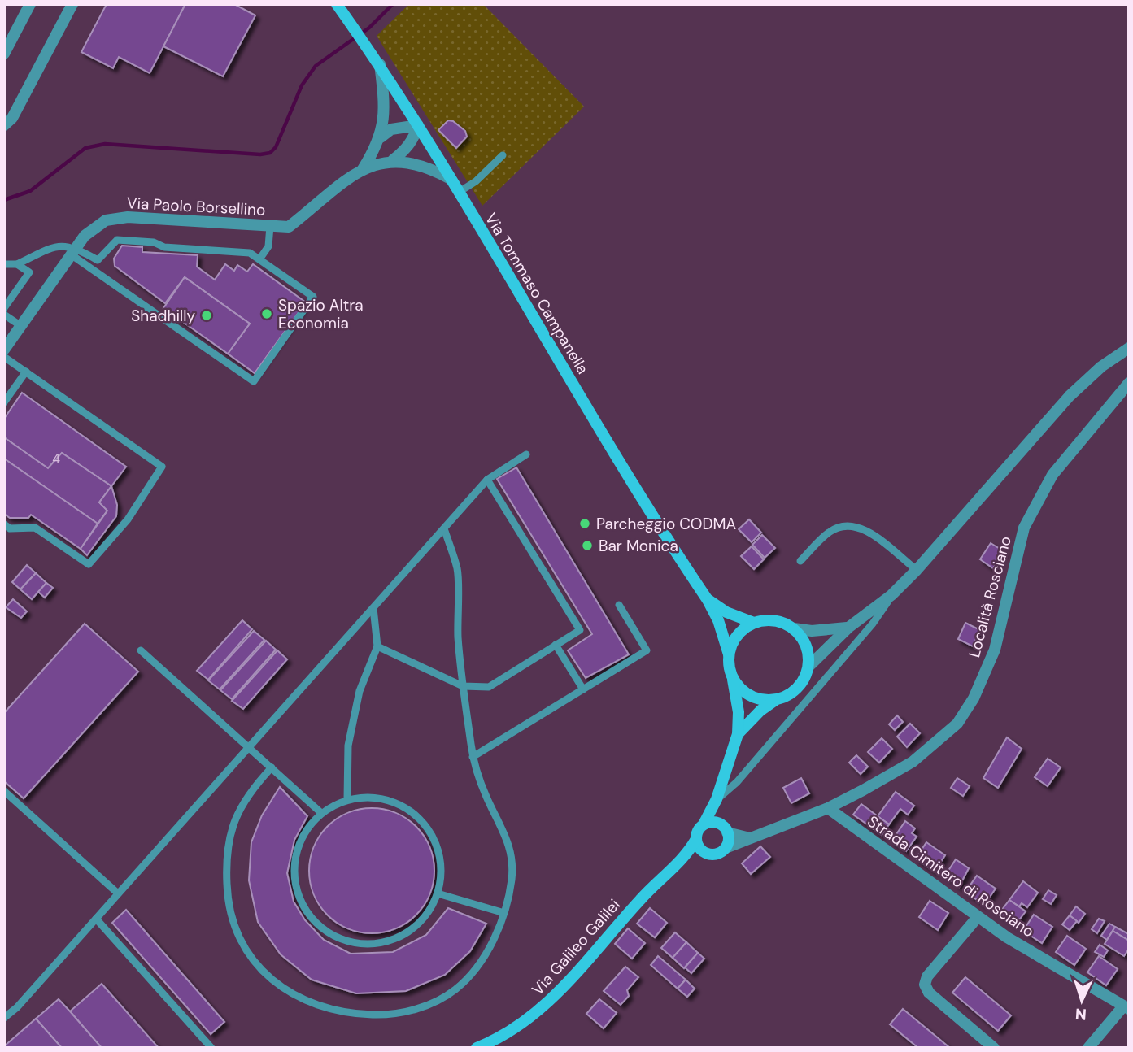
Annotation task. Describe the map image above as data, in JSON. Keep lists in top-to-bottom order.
{
  "streets": {
    "main road": ["Via Tommaso Campanella", "Via Galileo Galilei"],
    "street": ["Via Paolo Borsellino", "Località Rosciano", "Strada Cimitero di Rosciano"]
  },
  "crossings": [
    ["Via Paolo Borsellino", "Via Tommaso Campanella"],
    ["Località Rosciano", "Strada Cimitero di Rosciano"]
  ],
  "places": [
    "Spazio Altra Economia",
    "Shadhilly",
    "Parcheggio CODMA",
    "Bar Monica"
  ],
  "house_numbers": ["4"],
  "north": "bottom"
}
